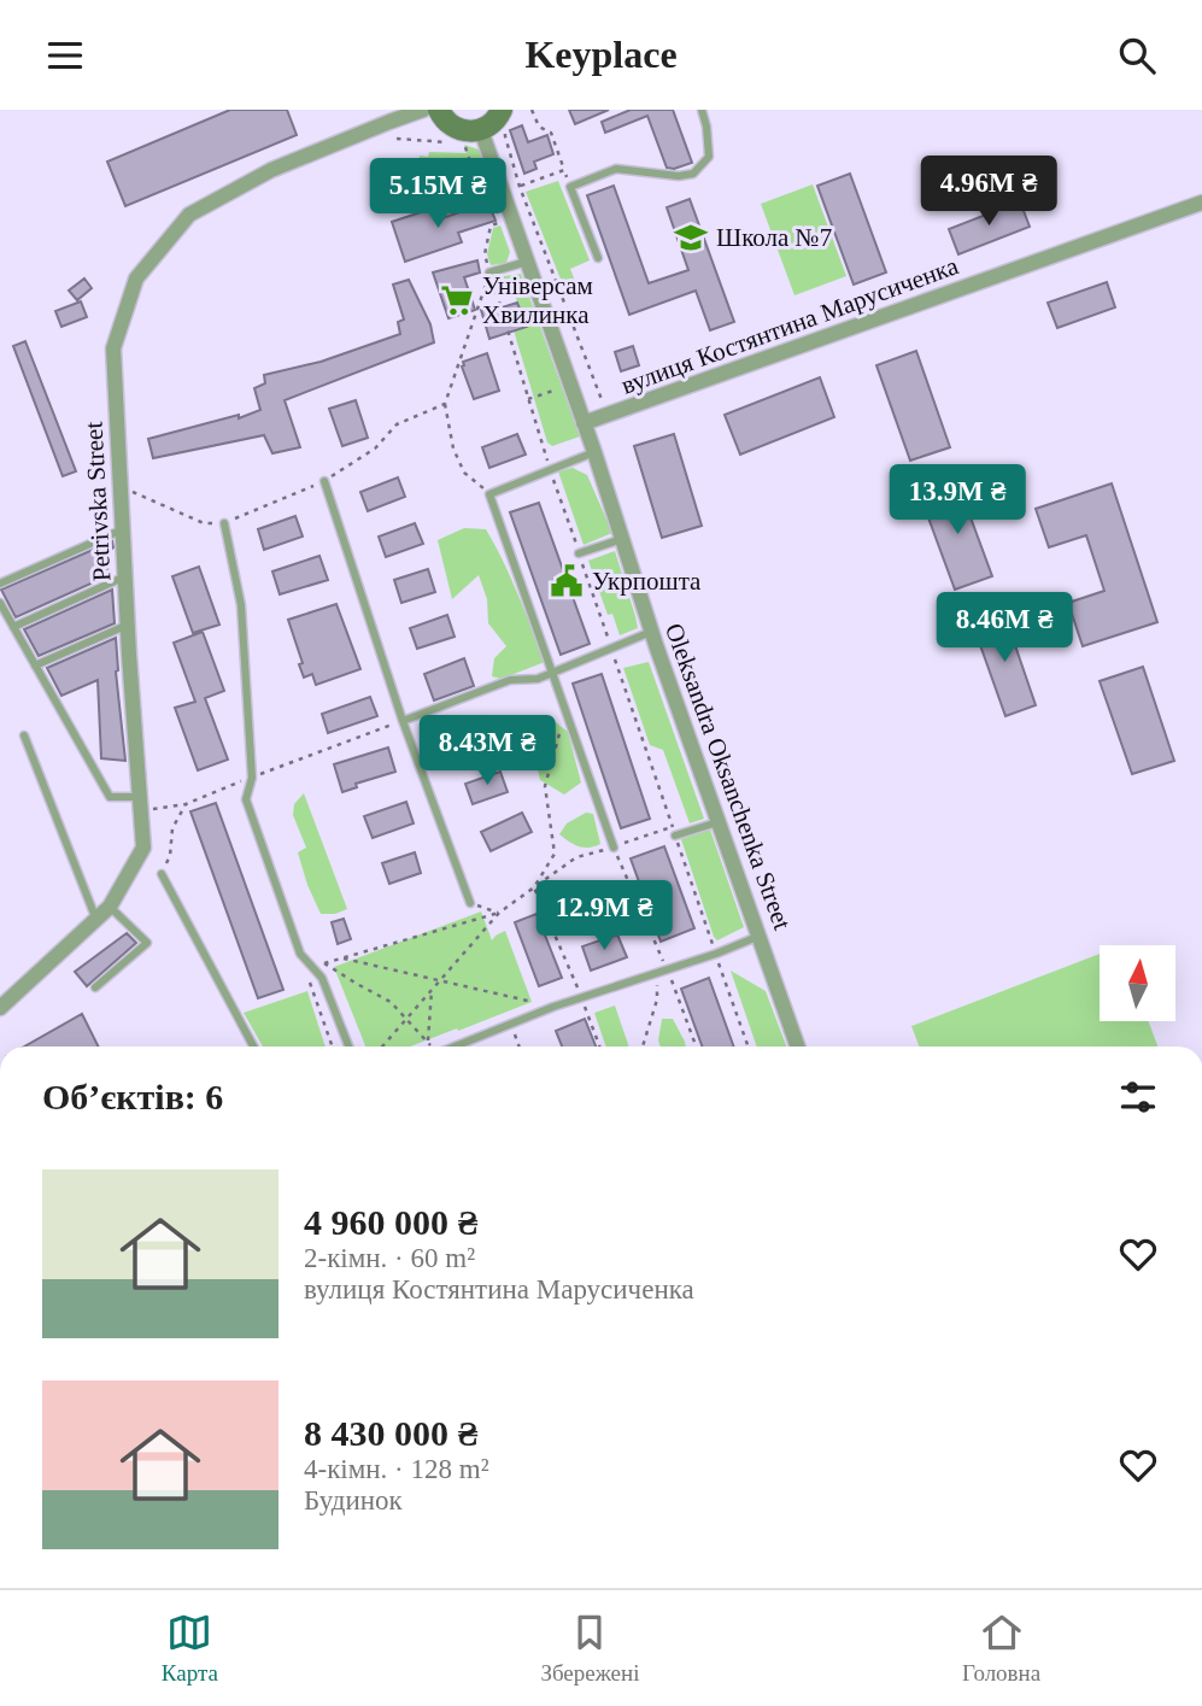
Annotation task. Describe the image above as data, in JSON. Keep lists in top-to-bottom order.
{
  "streets": {
    "street": ["вулиця Костянтина Марусиченка", "Petrivska Street", "Oleksandra Oksanchenka Street"]
  },
  "crossings": [
    ["вулиця Костянтина Марусиченка", "Oleksandra Oksanchenka Street"]
  ],
  "places": {
    "school or university": ["Школа №7"],
    "supermarket": ["Універсам Хвилинка"],
    "public building": ["Укрпошта"]
  },
  "north": "top",
  "page": {
    "header": "Keyplace",
    "price": [
      "4.96M ₴",
      "5.15M ₴",
      "13.9M ₴",
      "8.46M ₴",
      "8.43M ₴",
      "12.9M ₴"
    ],
    "heading": "Об’єктів: 6",
    "list": [
      {
        "name": "4 960 000 ₴",
        "note": "2-кімн. · 60 m² · вулиця Костянтина Марусиченка"
      },
      {
        "name": "8 430 000 ₴",
        "note": "4-кімн. · 128 m² · Будинок"
      }
    ],
    "tabs": ["Карта", "Збережені", "Головна"]
  }
}
